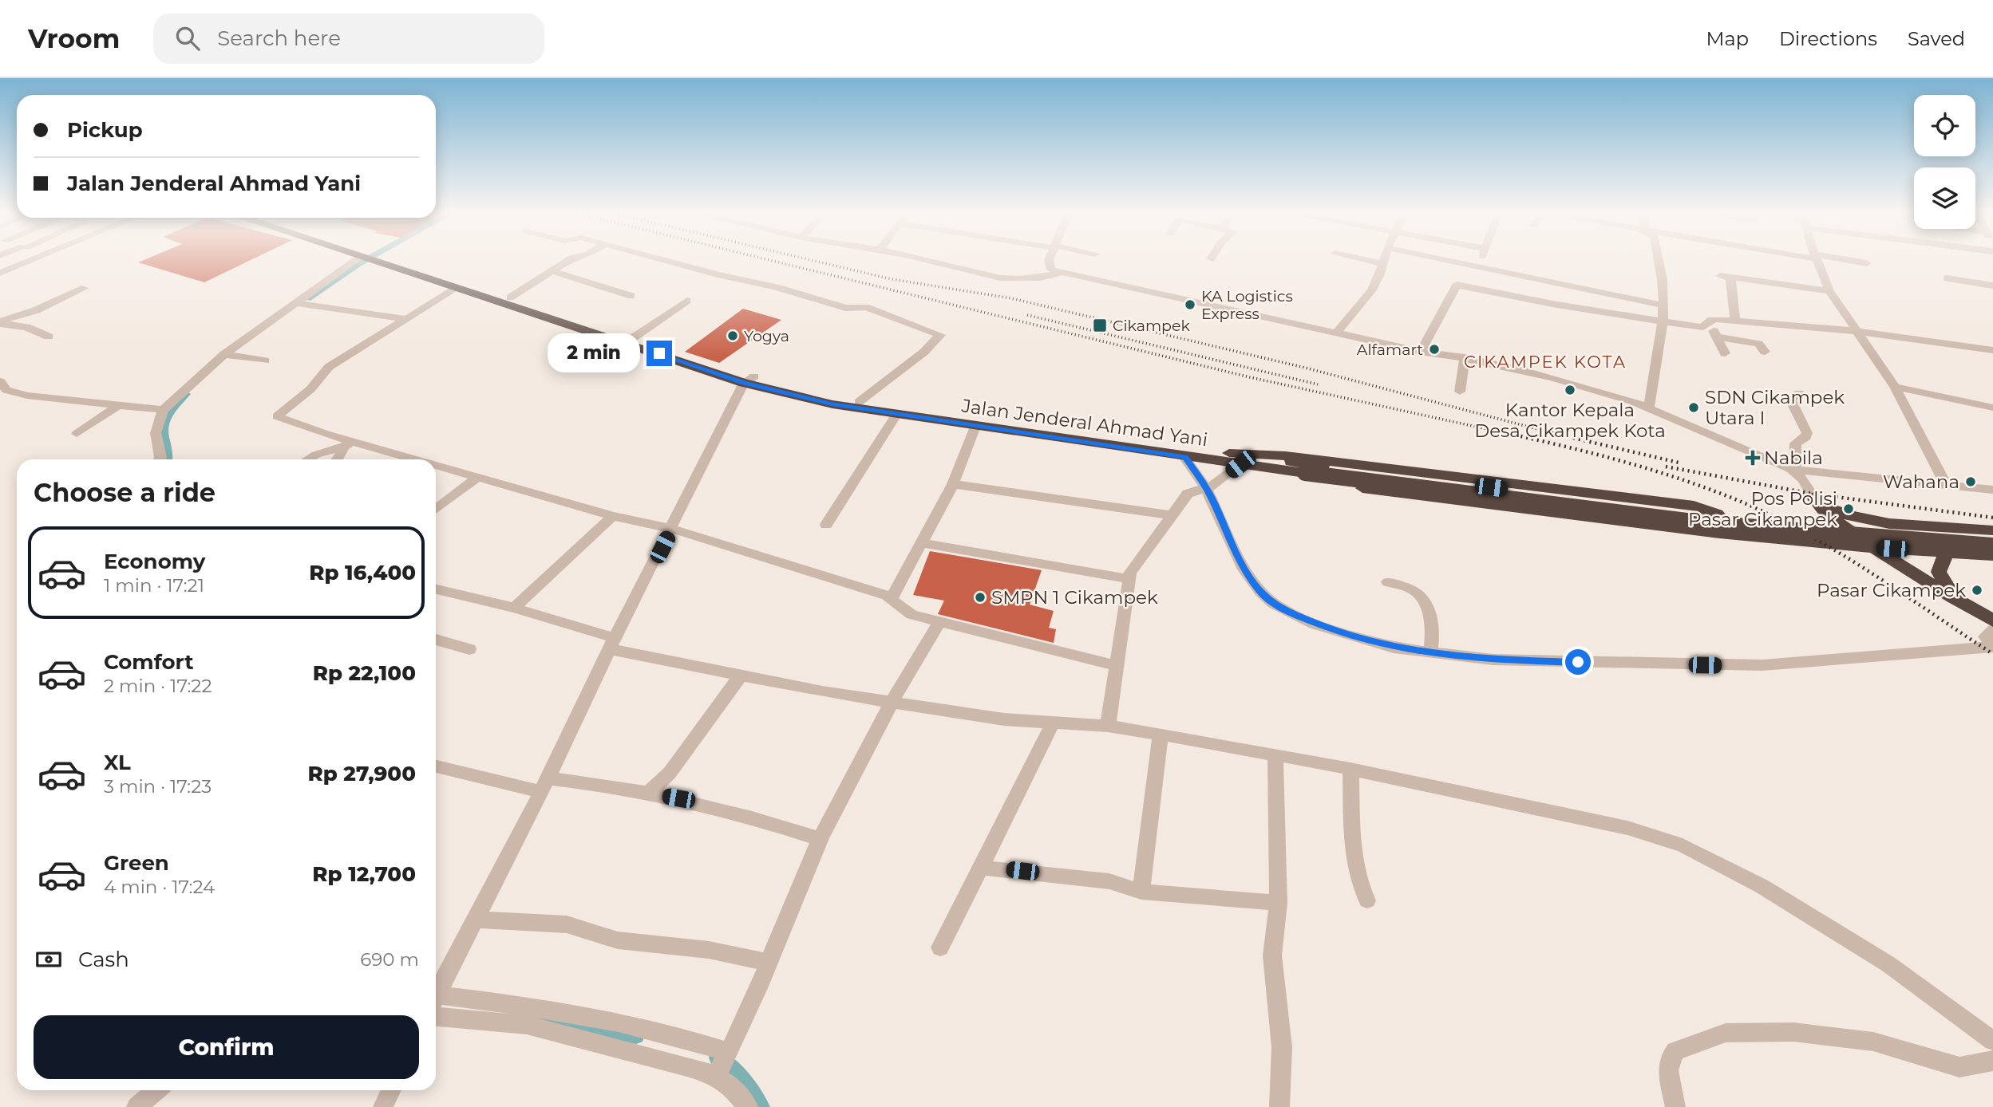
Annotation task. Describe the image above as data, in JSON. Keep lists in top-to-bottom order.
{
  "streets": {
    "highway": ["Jalan Jenderal Ahmad Yani"]
  },
  "districts": ["CIKAMPEK KOTA"],
  "places": {
    "other": [
      "KA Logistics Express",
      "Yogya",
      "Alfamart",
      "Kantor Kepala Desa Cikampek Kota",
      "SDN Cikampek Utara I",
      "Wahana",
      "Pos Polisi Pasar Cikampek",
      "Pasar Cikampek",
      "SMPN 1 Cikampek"
    ],
    "transit": ["Cikampek"],
    "health": ["Nabila"]
  },
  "page": {
    "header": "Vroom",
    "search": "Search here",
    "nav": ["Map", "Directions", "Saved"],
    "banner": ["Pickup", "Jalan Jenderal Ahmad Yani"],
    "bubble": "2 min",
    "heading": "Choose a ride",
    "list": [
      {
        "name": "Economy",
        "note": "1 min · 17:21",
        "value": "Rp 16,400"
      },
      {
        "name": "Comfort",
        "note": "2 min · 17:22",
        "value": "Rp 22,100"
      },
      {
        "name": "XL",
        "note": "3 min · 17:23",
        "value": "Rp 27,900"
      },
      {
        "name": "Green",
        "note": "4 min · 17:24",
        "value": "Rp 12,700"
      }
    ],
    "pay": ["Cash", "690 m"],
    "buttons": "Confirm"
  }
}
